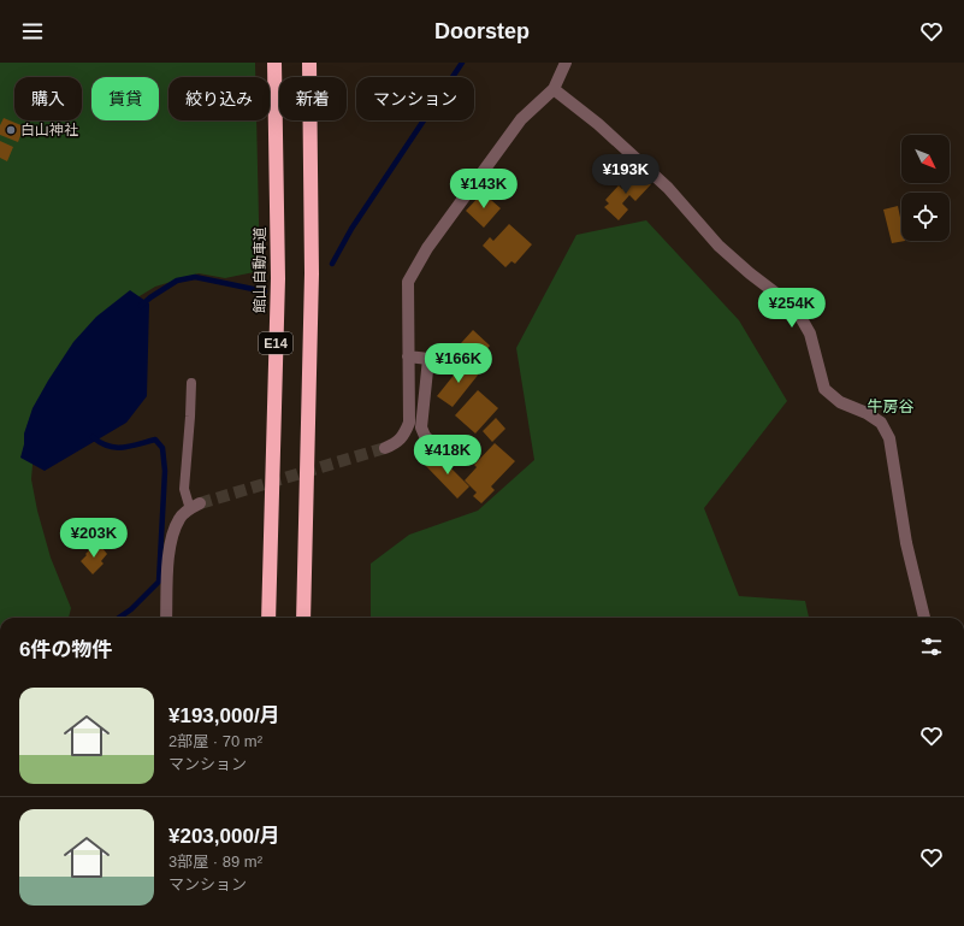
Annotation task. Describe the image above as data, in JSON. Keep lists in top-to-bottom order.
{
  "streets": {
    "highway": ["館山自動車道", "E14"]
  },
  "districts": ["牛房谷"],
  "places": ["白山神社"],
  "north": "bottom right",
  "page": {
    "header": "Doorstep",
    "chip": [
      "購入",
      "賃貸",
      "絞り込み",
      "新着",
      "マンション"
    ],
    "price": [
      "¥193K",
      "¥143K",
      "¥254K",
      "¥166K",
      "¥418K",
      "¥203K"
    ],
    "heading": "6件の物件",
    "list": [
      {
        "name": "¥193,000/月",
        "note": "2部屋 · 70 m² · マンション"
      },
      {
        "name": "¥203,000/月",
        "note": "3部屋 · 89 m² · マンション"
      }
    ]
  }
}
